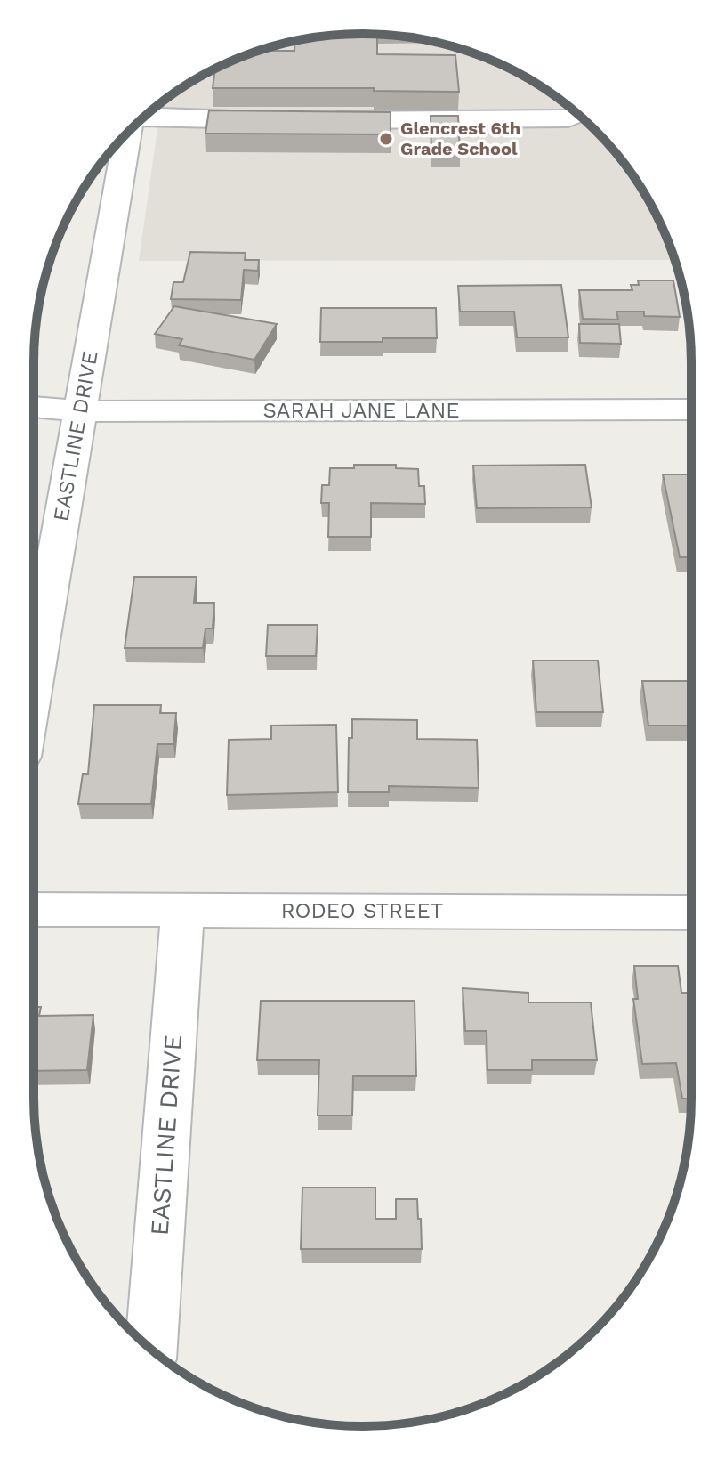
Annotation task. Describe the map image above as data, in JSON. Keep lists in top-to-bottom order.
{
  "streets": {
    "street": ["SARAH JANE LANE", "EASTLINE DRIVE", "RODEO STREET"]
  },
  "crossings": [
    ["SARAH JANE LANE", "EASTLINE DRIVE"],
    ["EASTLINE DRIVE", "RODEO STREET"]
  ],
  "places": ["Glencrest 6th Grade School"]
}
